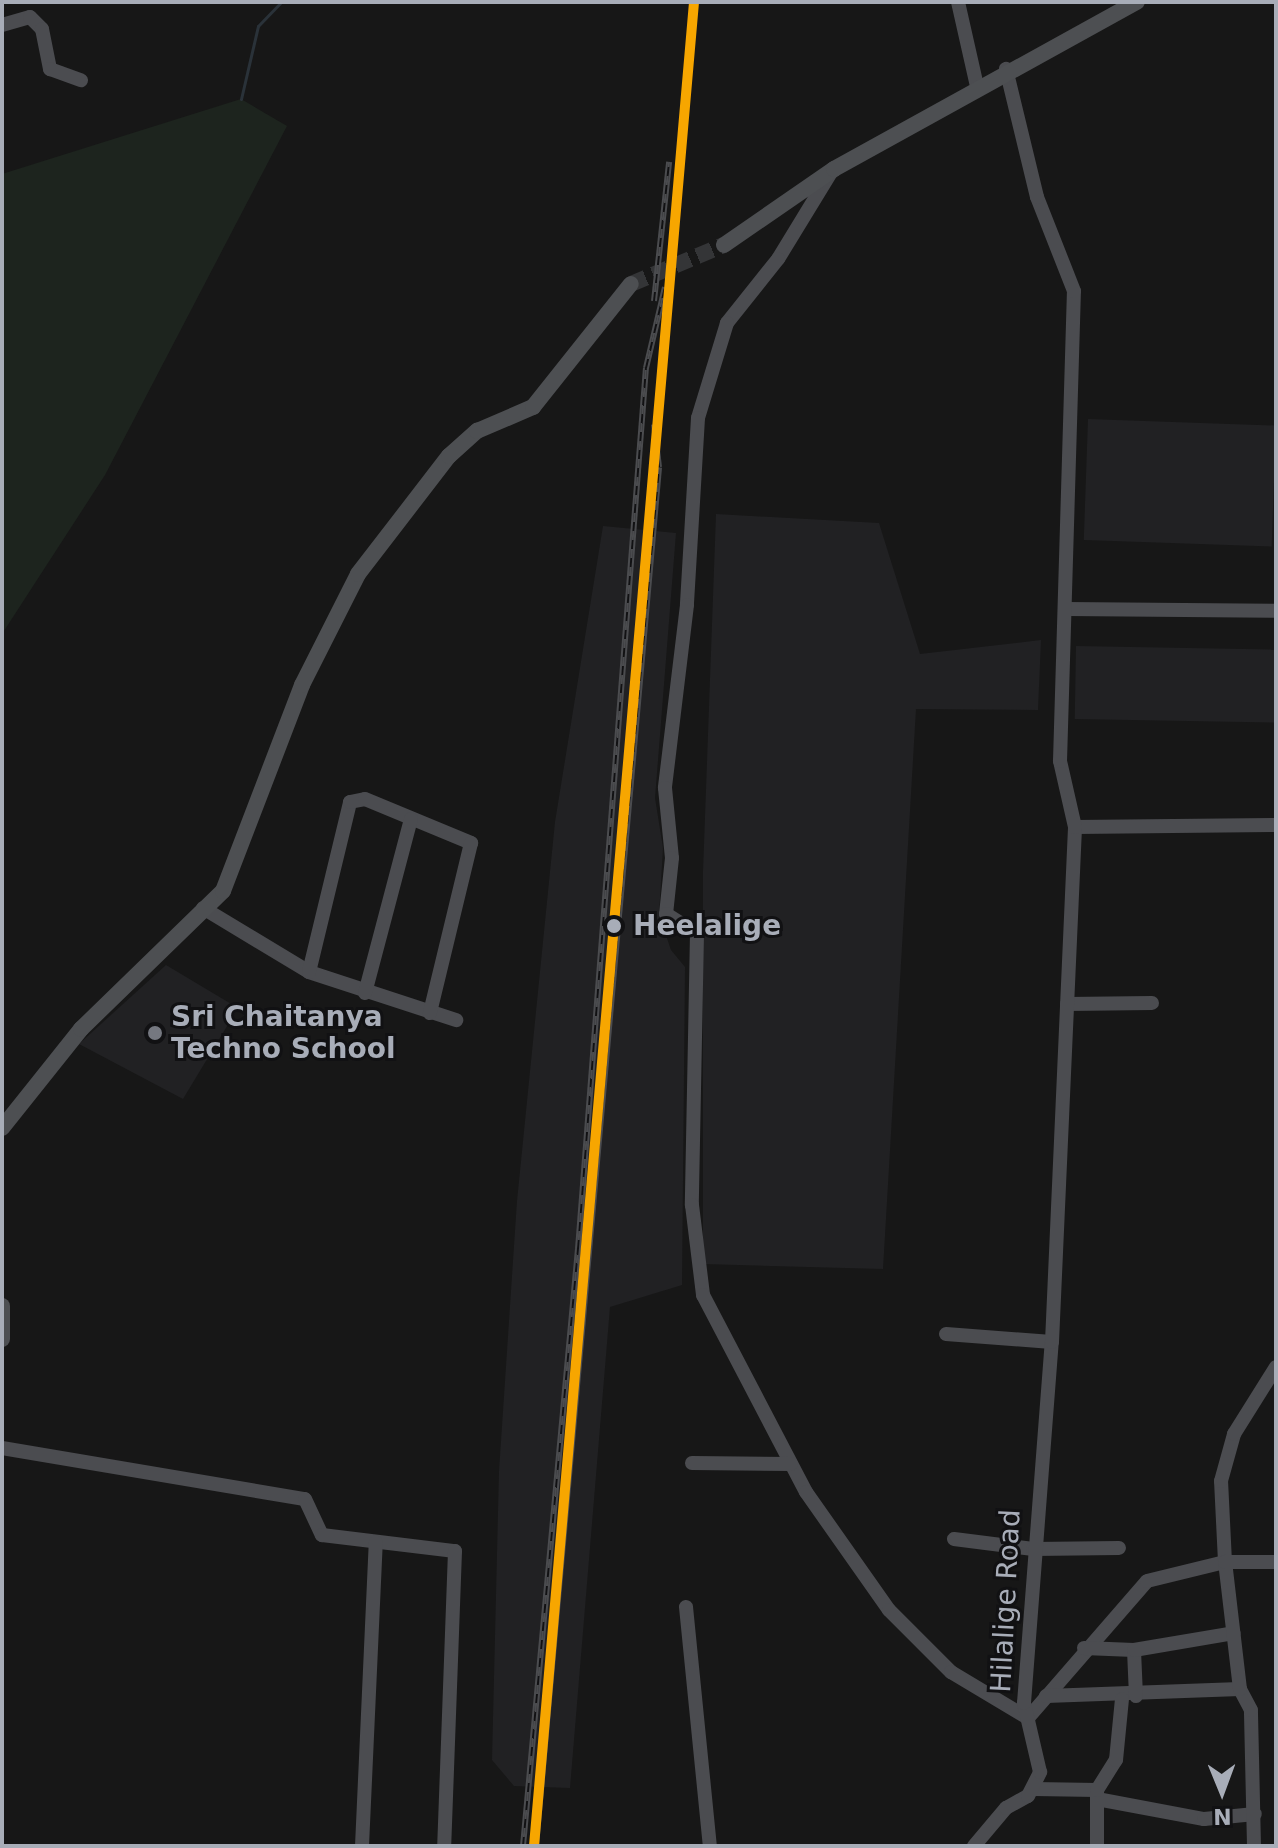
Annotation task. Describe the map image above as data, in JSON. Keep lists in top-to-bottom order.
{
  "streets": {
    "street": ["Hilalige Road"]
  },
  "places": ["Heelalige", "Sri Chaitanya Techno School"],
  "north": "bottom"
}
